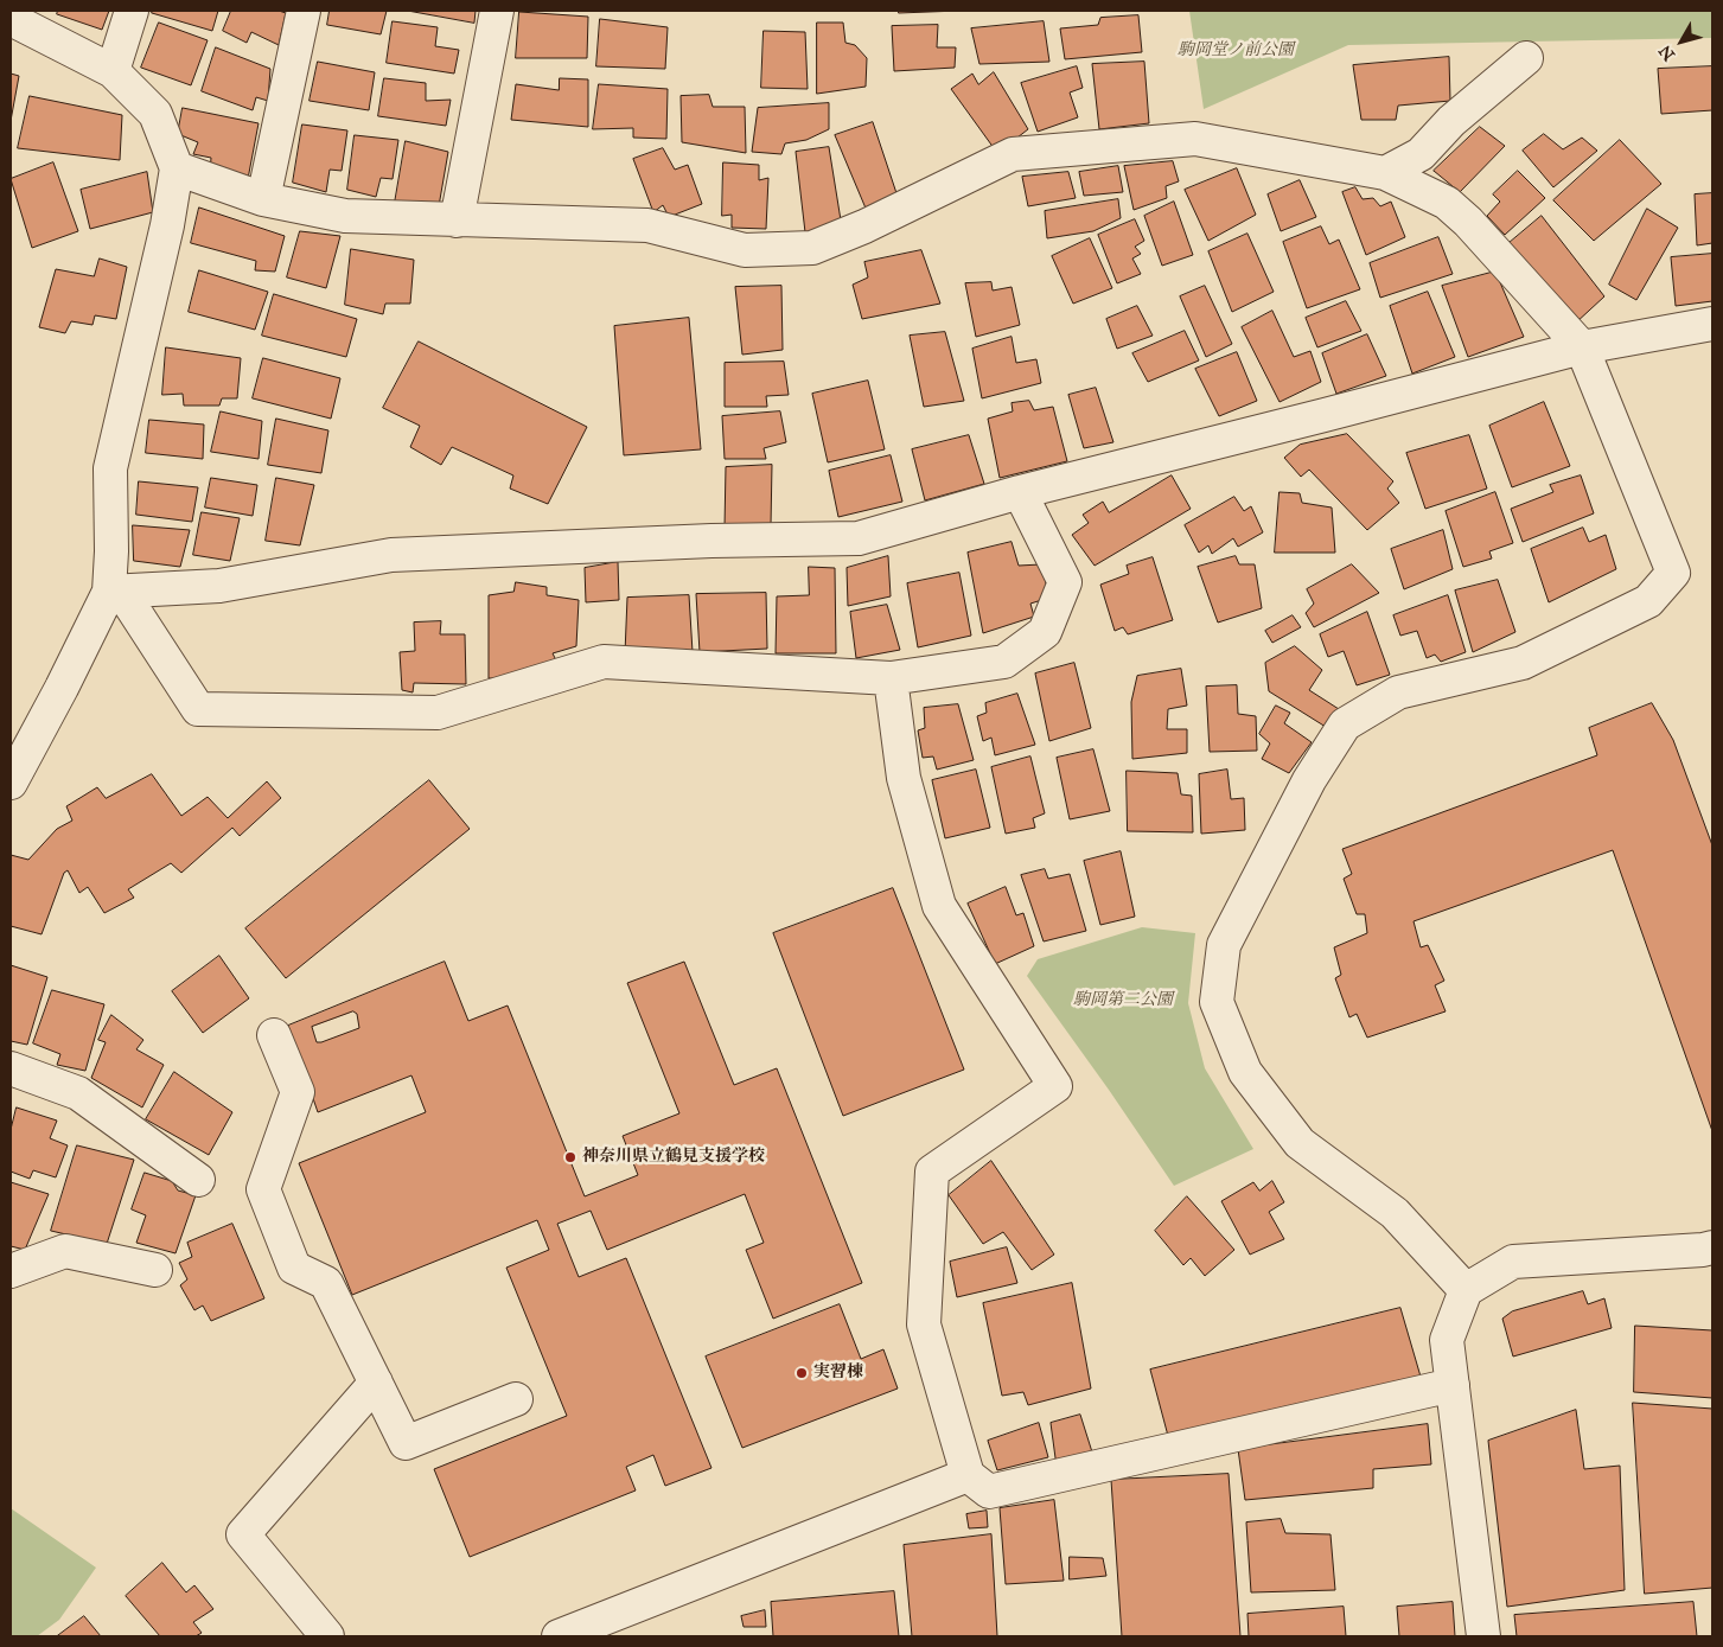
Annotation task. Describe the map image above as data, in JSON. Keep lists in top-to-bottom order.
{
  "parks": ["駒岡堂ノ前公園", "駒岡第二公園"],
  "places": ["神奈川県立鶴見支援学校", "実習棟"],
  "north": "bottom left"
}
